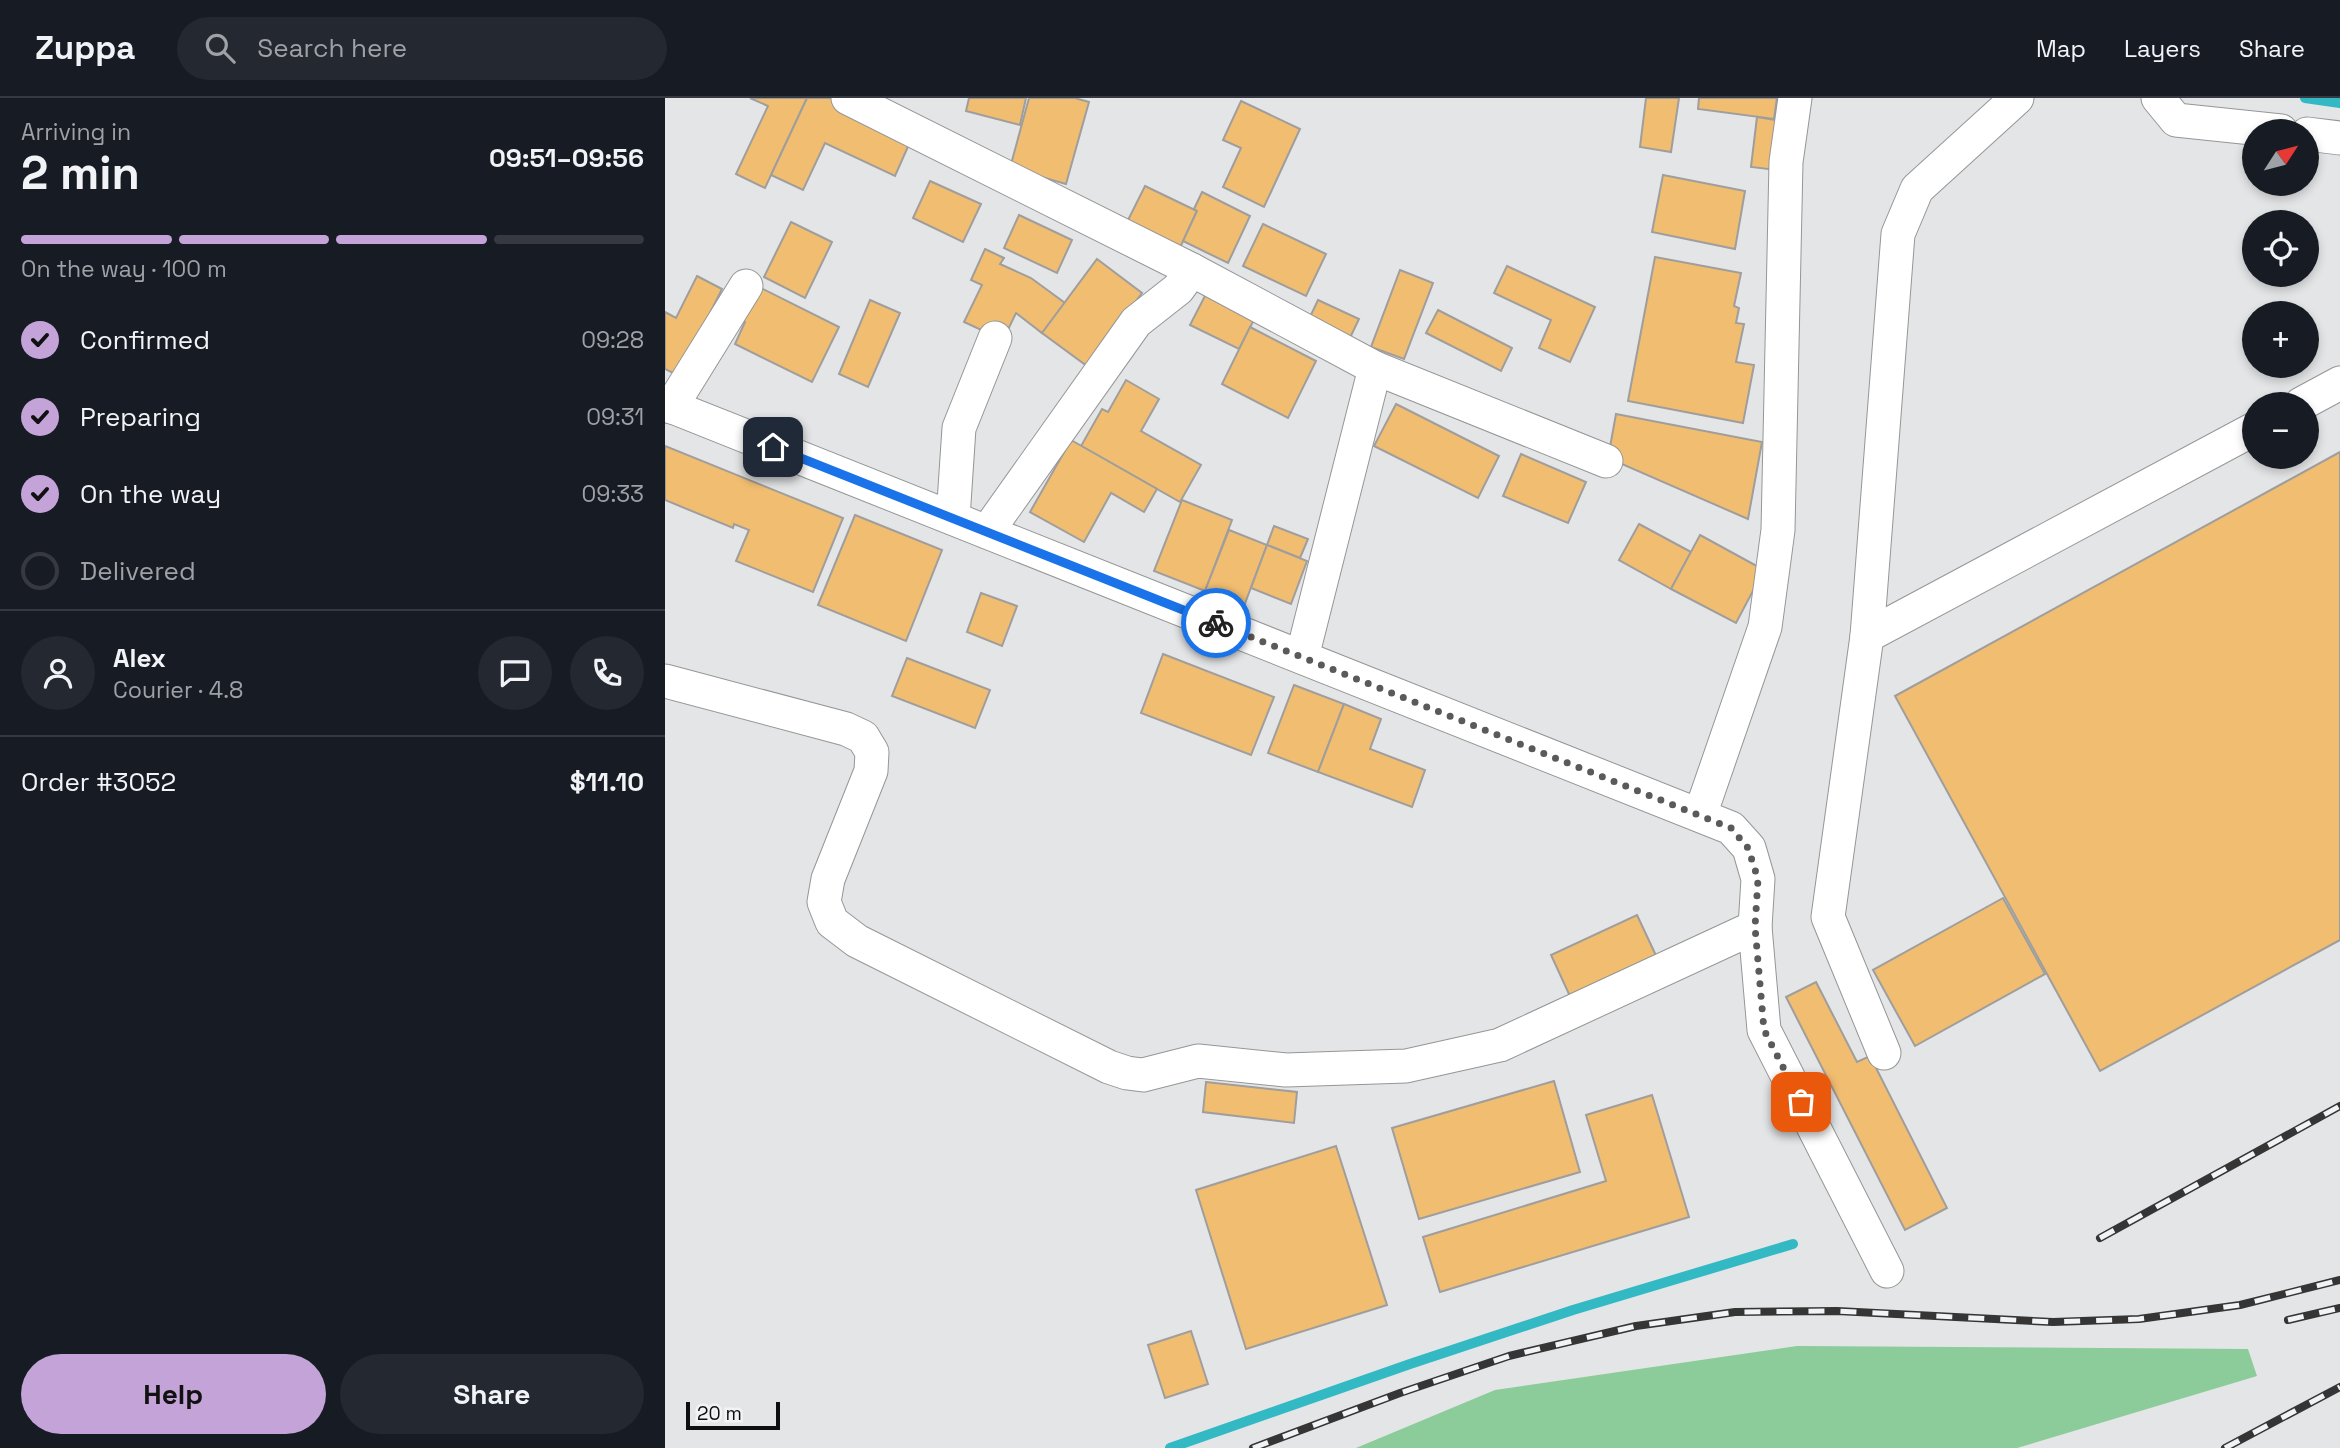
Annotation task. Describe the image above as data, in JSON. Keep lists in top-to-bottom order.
{
  "scale_bar": "20 m",
  "north": "top right",
  "page": {
    "header": "Zuppa",
    "search": "Search here",
    "nav": ["Map", "Layers", "Share"],
    "heading": ["2 min", "Arriving in", "09:51–09:56"],
    "panel": [
      "Alex",
      "Courier · 4.8",
      "Order #3052",
      "$11.10"
    ],
    "map_buttons": ["+", "−"],
    "bar": "On the way · 100 m",
    "list": [
      ["Confirmed", "09:28"],
      ["Preparing", "09:31"],
      ["On the way", "09:33"],
      "Delivered"
    ],
    "buttons": ["Help", "Share"],
    "scale": "20 m"
  }
}
